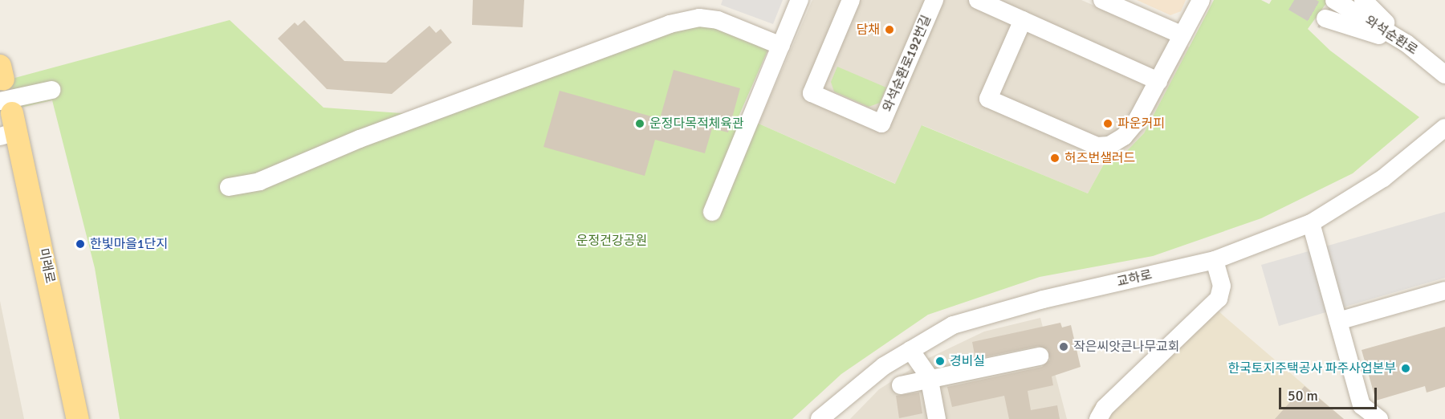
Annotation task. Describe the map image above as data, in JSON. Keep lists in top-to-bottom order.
{
  "streets": {
    "main road": ["미래로"],
    "street": ["와석순환로", "와석순환로192번길", "교하로"]
  },
  "parks": ["운정건강공원"],
  "places": [
    "담채",
    "운정다목적체육관",
    "파운커피",
    "허즈번샐러드",
    "한빛마을1단지",
    "작은씨앗큰나무교회",
    "경비실",
    "한국토지주택공사 파주사업본부"
  ],
  "scale_bar": "50 m"
}
